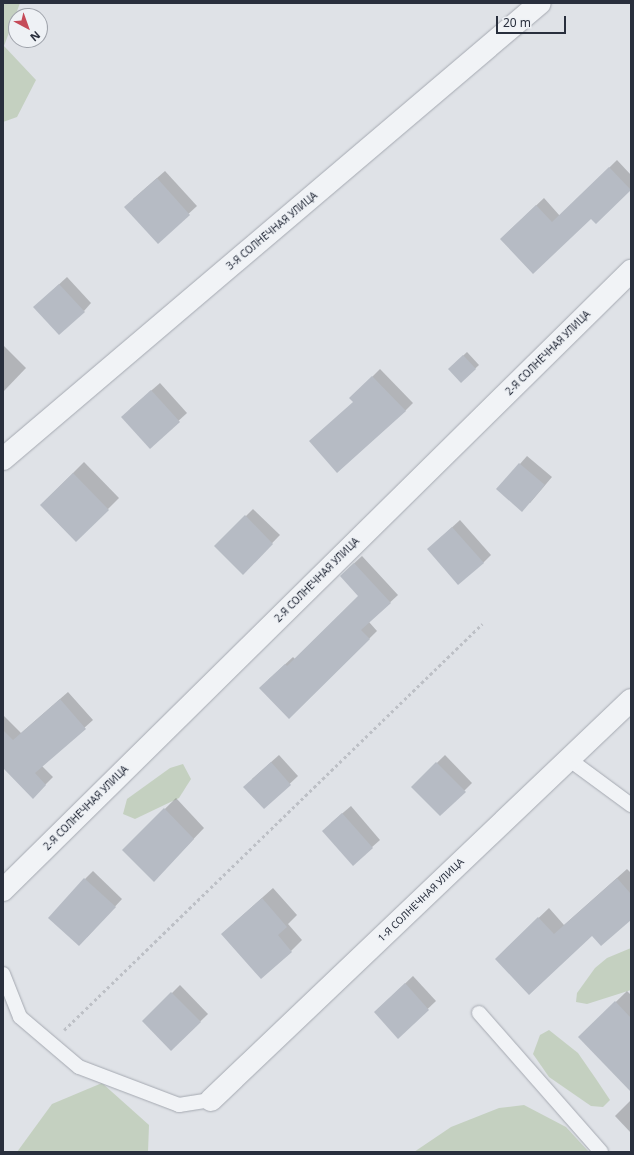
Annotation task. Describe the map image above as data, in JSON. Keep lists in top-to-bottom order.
{
  "streets": {
    "street": ["3-Я СОЛНЕЧНАЯ УЛИЦА", "2-Я СОЛНЕЧНАЯ УЛИЦА", "1-Я СОЛНЕЧНАЯ УЛИЦА"]
  },
  "scale_bar": "20 m",
  "north": "bottom right"
}
